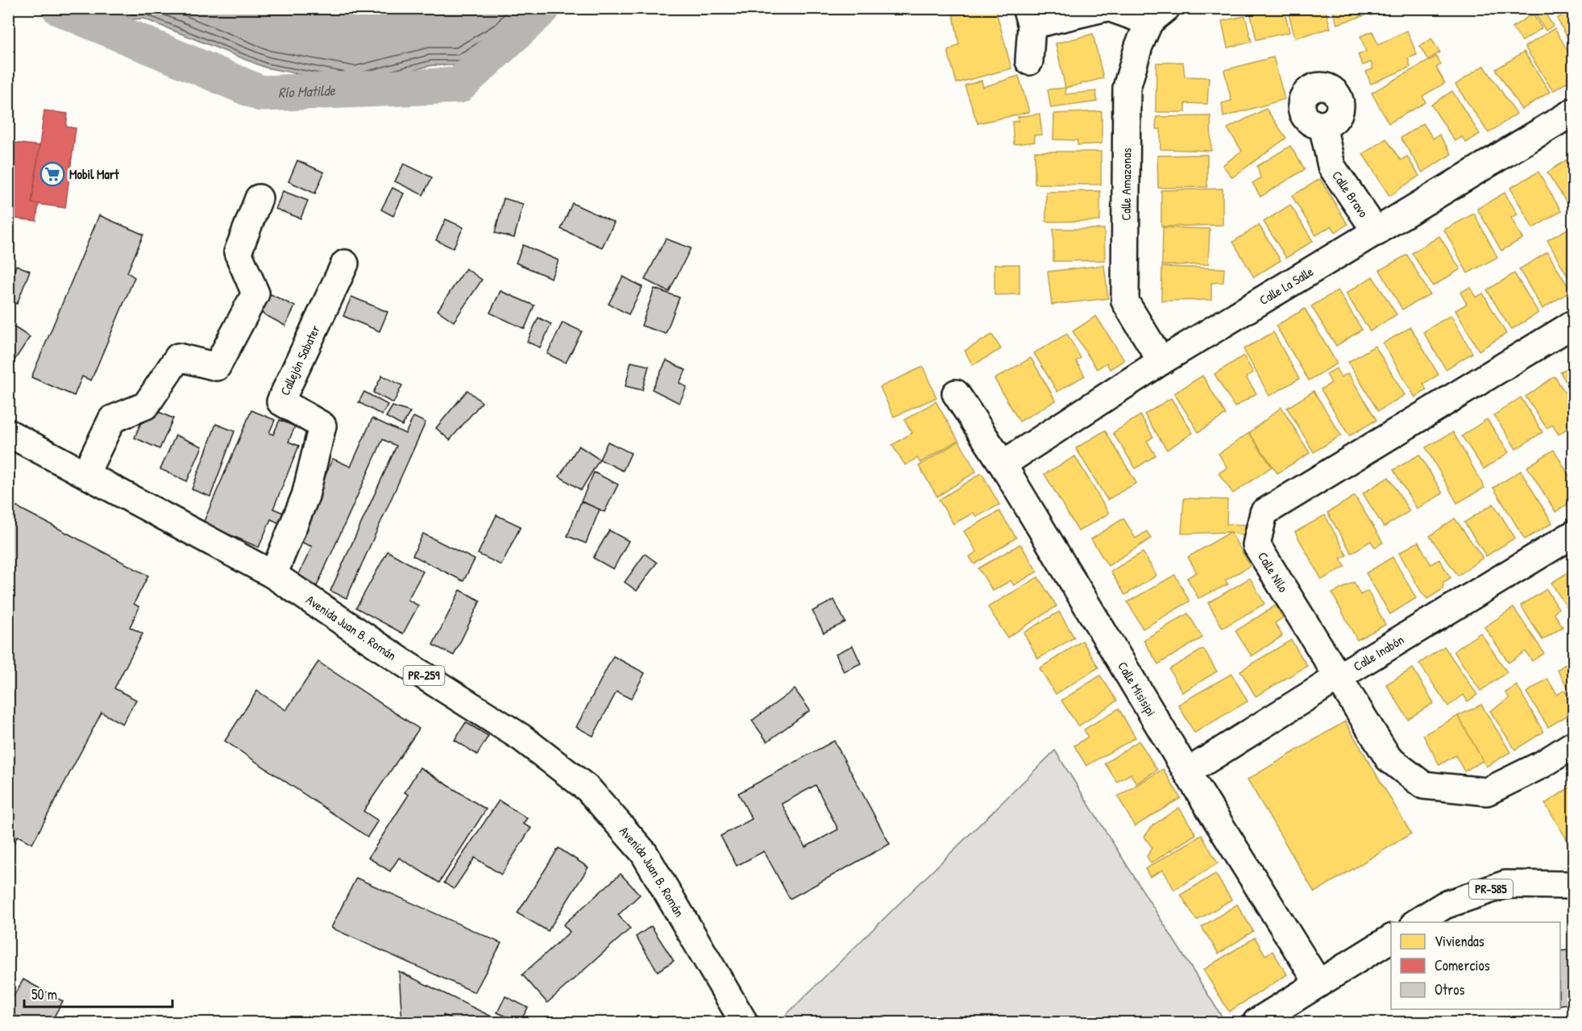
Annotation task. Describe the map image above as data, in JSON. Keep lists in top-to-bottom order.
{
  "streets": {
    "street": [
      "Calle Amazonas",
      "Calle Bravo",
      "Calle La Salle",
      "Callejón Sabater",
      "Calle Nilo",
      "Avenida Juan B. Román",
      "Calle Inabón",
      "PR-259",
      "Calle Misisipi",
      "PR-585"
    ]
  },
  "crossings": [
    ["Calle Amazonas", "Calle La Salle"],
    ["Calle Bravo", "Calle La Salle"],
    ["Calle La Salle", "Calle Misisipi"],
    ["Callejón Sabater", "Avenida Juan B. Román"],
    ["Calle Nilo", "Calle Inabón"],
    ["Calle Inabón", "Calle Misisipi"]
  ],
  "water": ["Río Matilde"],
  "places": {
    "supermarket": ["Mobil Mart"]
  },
  "legend": ["Viviendas", "Comercios", "Otros"],
  "scale_bar": "50 m"
}
